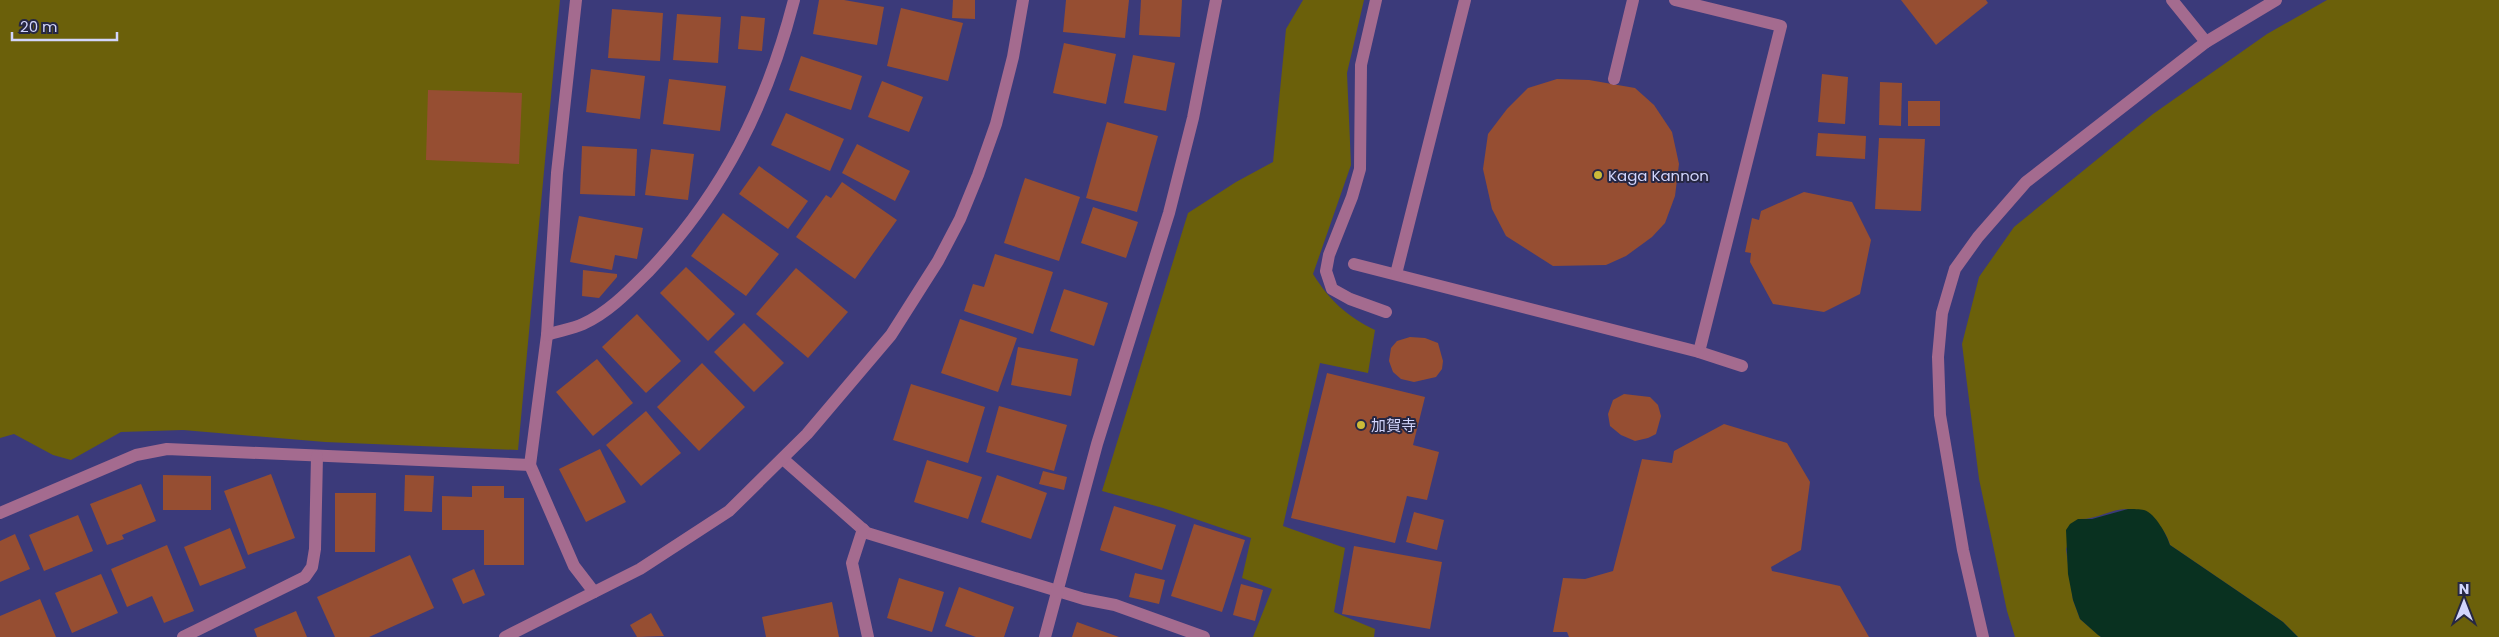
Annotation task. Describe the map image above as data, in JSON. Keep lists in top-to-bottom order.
{
  "places": ["Kaga Kannon", "加賀寺"],
  "scale_bar": "20 m",
  "north": "top"
}
